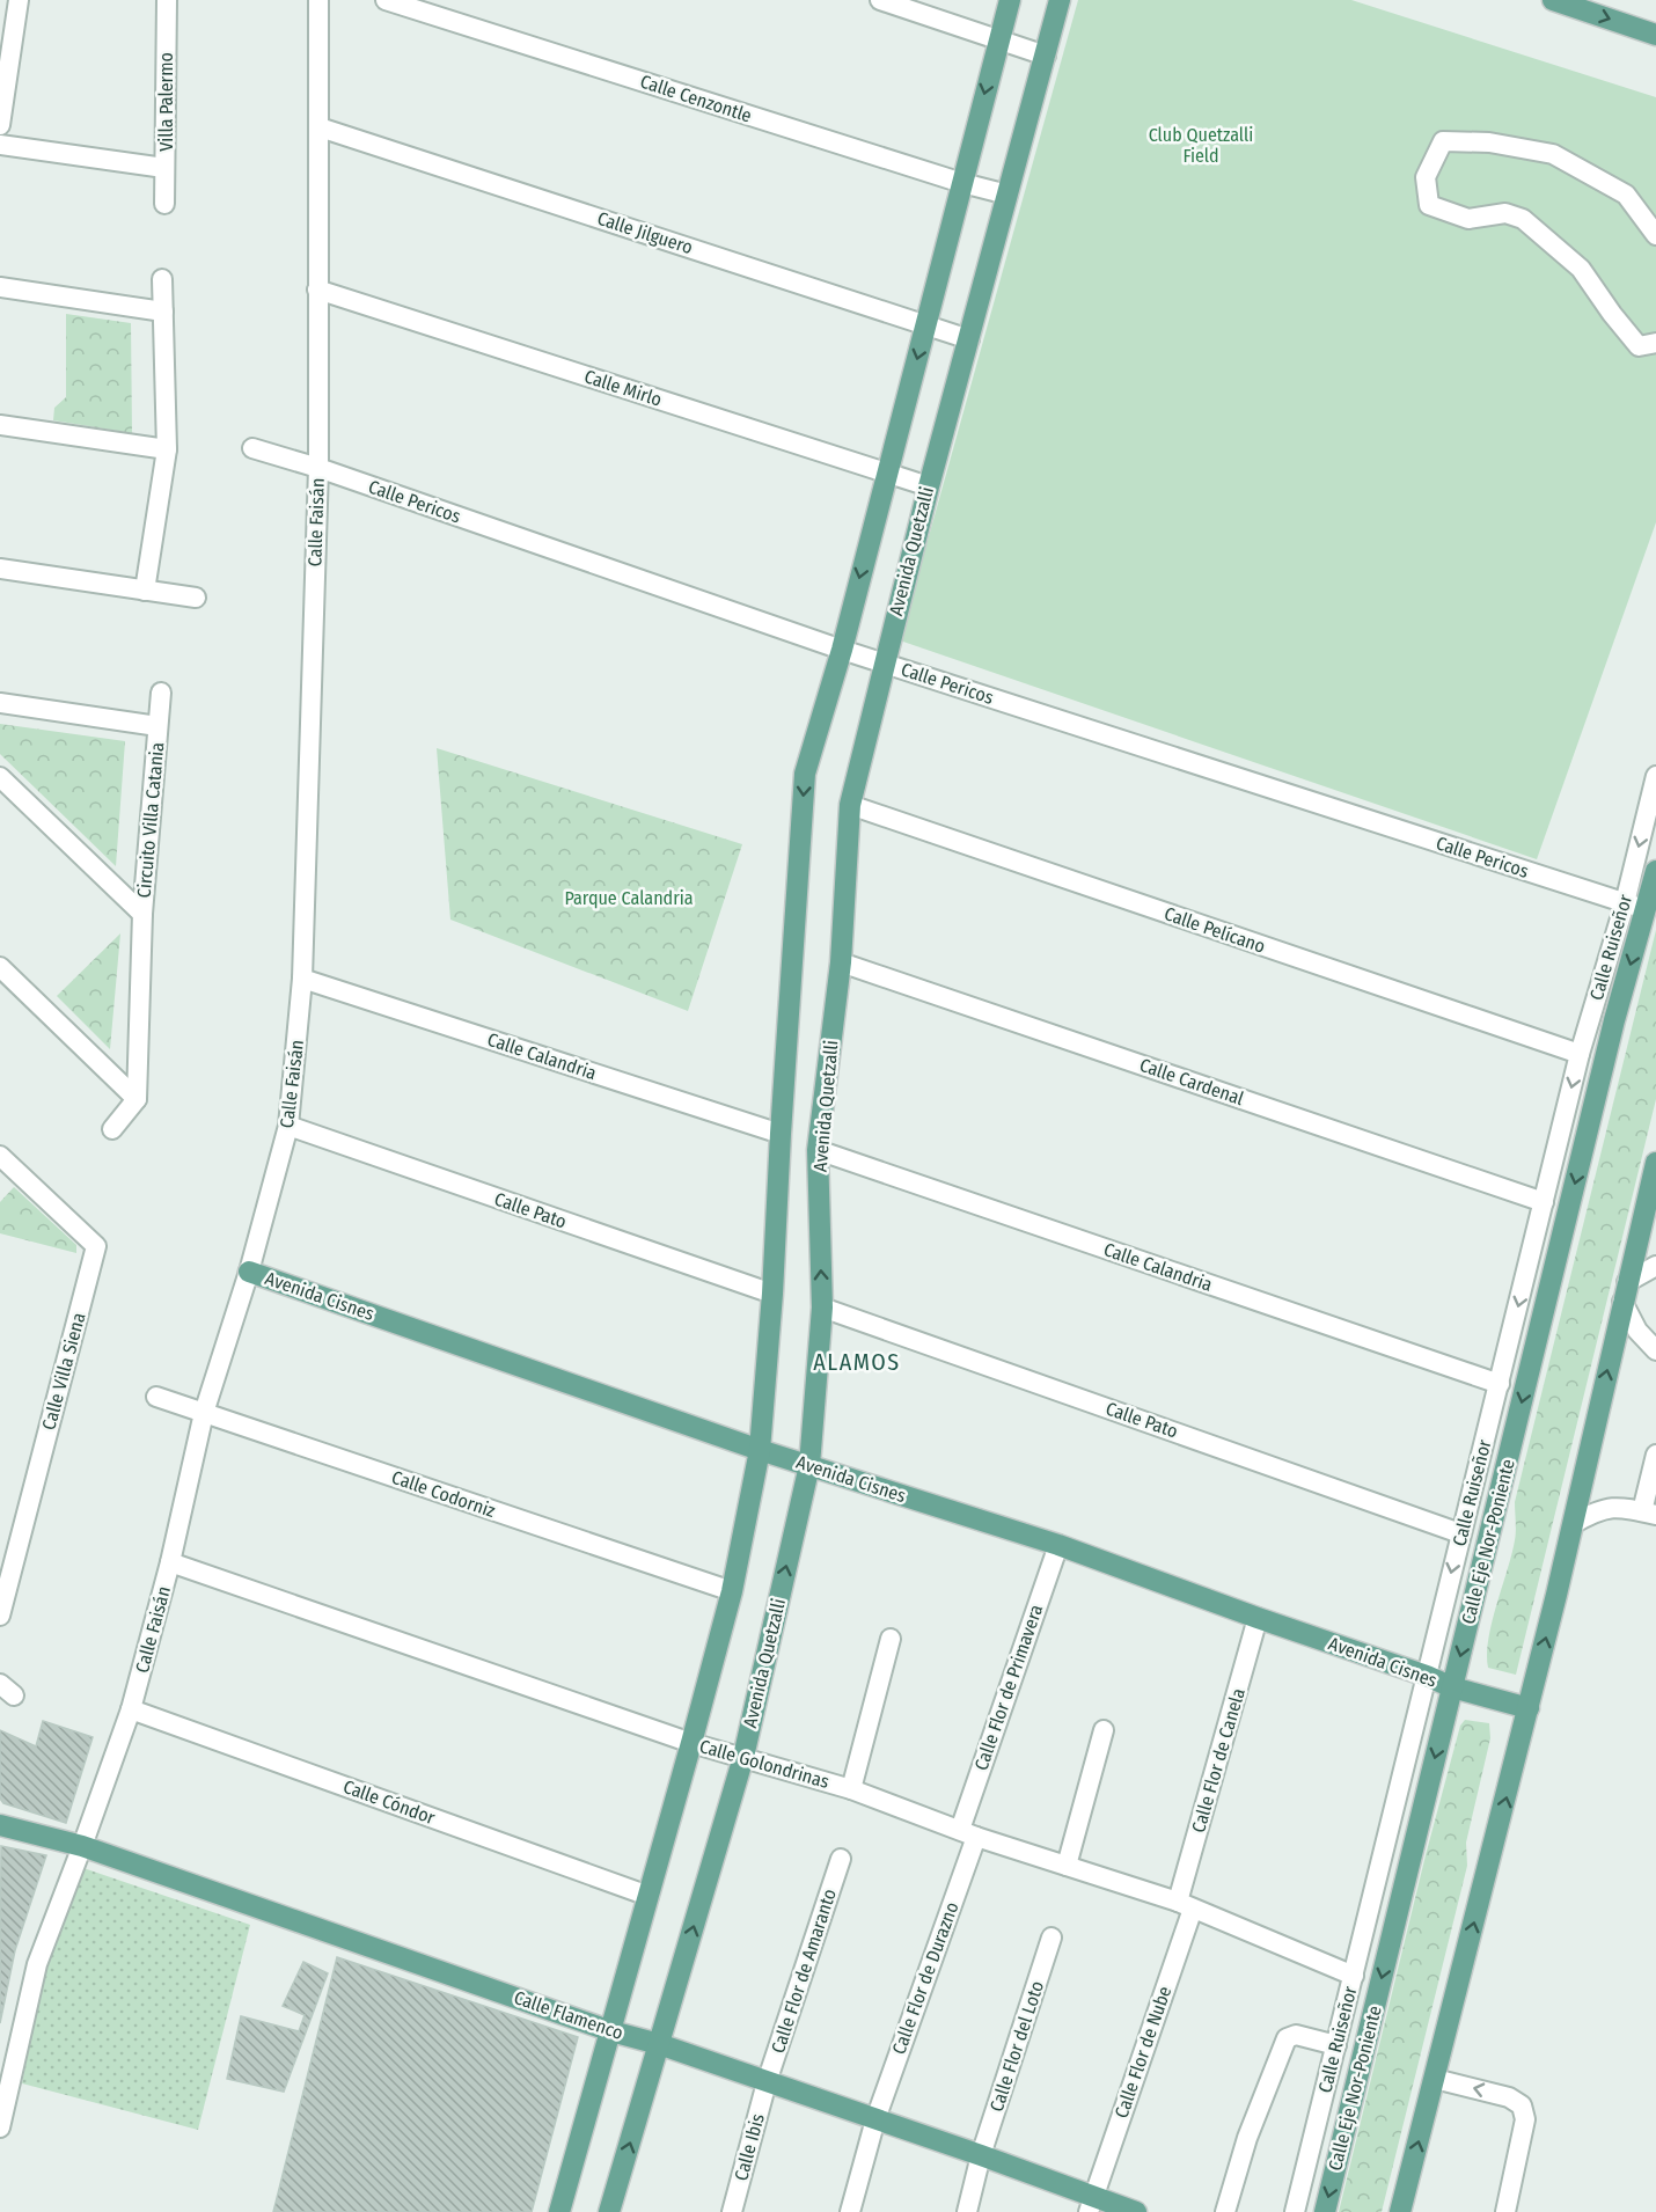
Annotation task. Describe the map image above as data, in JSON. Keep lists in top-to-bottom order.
{
  "streets": {
    "main road": [
      "Avenida Quetzalli",
      "Avenida Cisnes",
      "Calle Eje Nor-Poniente",
      "Calle Flamenco"
    ],
    "street": [
      "Calle Cenzontle",
      "Villa Palermo",
      "Calle Jilguero",
      "Calle Mirlo",
      "Calle Pericos",
      "Calle Faisán",
      "Circuito Villa Catania",
      "Calle Pelícano",
      "Calle Ruiseñor",
      "Calle Calandria",
      "Calle Cardenal",
      "Calle Pato",
      "Calle Villa Siena",
      "Calle Codorniz",
      "Calle Flor de Primavera",
      "Calle Flor de Canela",
      "Calle Golondrinas",
      "Calle Cóndor",
      "Calle Flor de Amaranto",
      "Calle Flor de Durazno",
      "Calle Flor del Loto",
      "Calle Flor de Nube",
      "Calle Ibis"
    ]
  },
  "crossings": [
    ["Calle Cenzontle", "Avenida Quetzalli"],
    ["Calle Jilguero", "Calle Faisán"],
    ["Calle Jilguero", "Avenida Quetzalli"],
    ["Calle Mirlo", "Calle Faisán"],
    ["Calle Mirlo", "Avenida Quetzalli"],
    ["Calle Pericos", "Calle Faisán"],
    ["Calle Pericos", "Avenida Quetzalli"],
    ["Calle Pericos", "Calle Ruiseñor"],
    ["Calle Pericos", "Calle Eje Nor-Poniente"],
    ["Calle Faisán", "Calle Calandria"],
    ["Calle Faisán", "Calle Pato"],
    ["Calle Faisán", "Avenida Cisnes"],
    ["Calle Faisán", "Calle Codorniz"],
    ["Calle Faisán", "Calle Golondrinas"],
    ["Calle Faisán", "Calle Cóndor"],
    ["Calle Faisán", "Calle Flamenco"],
    ["Avenida Quetzalli", "Calle Pelícano"],
    ["Avenida Quetzalli", "Calle Calandria"],
    ["Avenida Quetzalli", "Calle Cardenal"],
    ["Avenida Quetzalli", "Calle Pato"],
    ["Avenida Quetzalli", "Avenida Cisnes"],
    ["Avenida Quetzalli", "Calle Golondrinas"],
    ["Avenida Quetzalli", "Calle Flamenco"],
    ["Calle Pelícano", "Calle Ruiseñor"],
    ["Calle Ruiseñor", "Calle Calandria"],
    ["Calle Ruiseñor", "Calle Cardenal"],
    ["Calle Ruiseñor", "Calle Pato"],
    ["Calle Ruiseñor", "Avenida Cisnes"],
    ["Calle Ruiseñor", "Calle Golondrinas"],
    ["Avenida Cisnes", "Calle Eje Nor-Poniente"],
    ["Avenida Cisnes", "Calle Flor de Primavera"],
    ["Avenida Cisnes", "Calle Flor de Canela"],
    ["Calle Flor de Primavera", "Calle Golondrinas"],
    ["Calle Flor de Primavera", "Calle Flor de Durazno"],
    ["Calle Flor de Canela", "Calle Golondrinas"],
    ["Calle Flor de Canela", "Calle Flor de Nube"],
    ["Calle Golondrinas", "Calle Flor de Durazno"],
    ["Calle Golondrinas", "Calle Flor de Nube"],
    ["Calle Flor de Amaranto", "Calle Flamenco"],
    ["Calle Flor de Amaranto", "Calle Ibis"],
    ["Calle Flor de Durazno", "Calle Flamenco"],
    ["Calle Flamenco", "Calle Flor del Loto"],
    ["Calle Flamenco", "Calle Flor de Nube"],
    ["Calle Flamenco", "Calle Ibis"]
  ],
  "one_way": ["Calle Ruiseñor"],
  "districts": ["ALAMOS"],
  "parks": ["Club Quetzalli Field", "Parque Calandria"]
}
